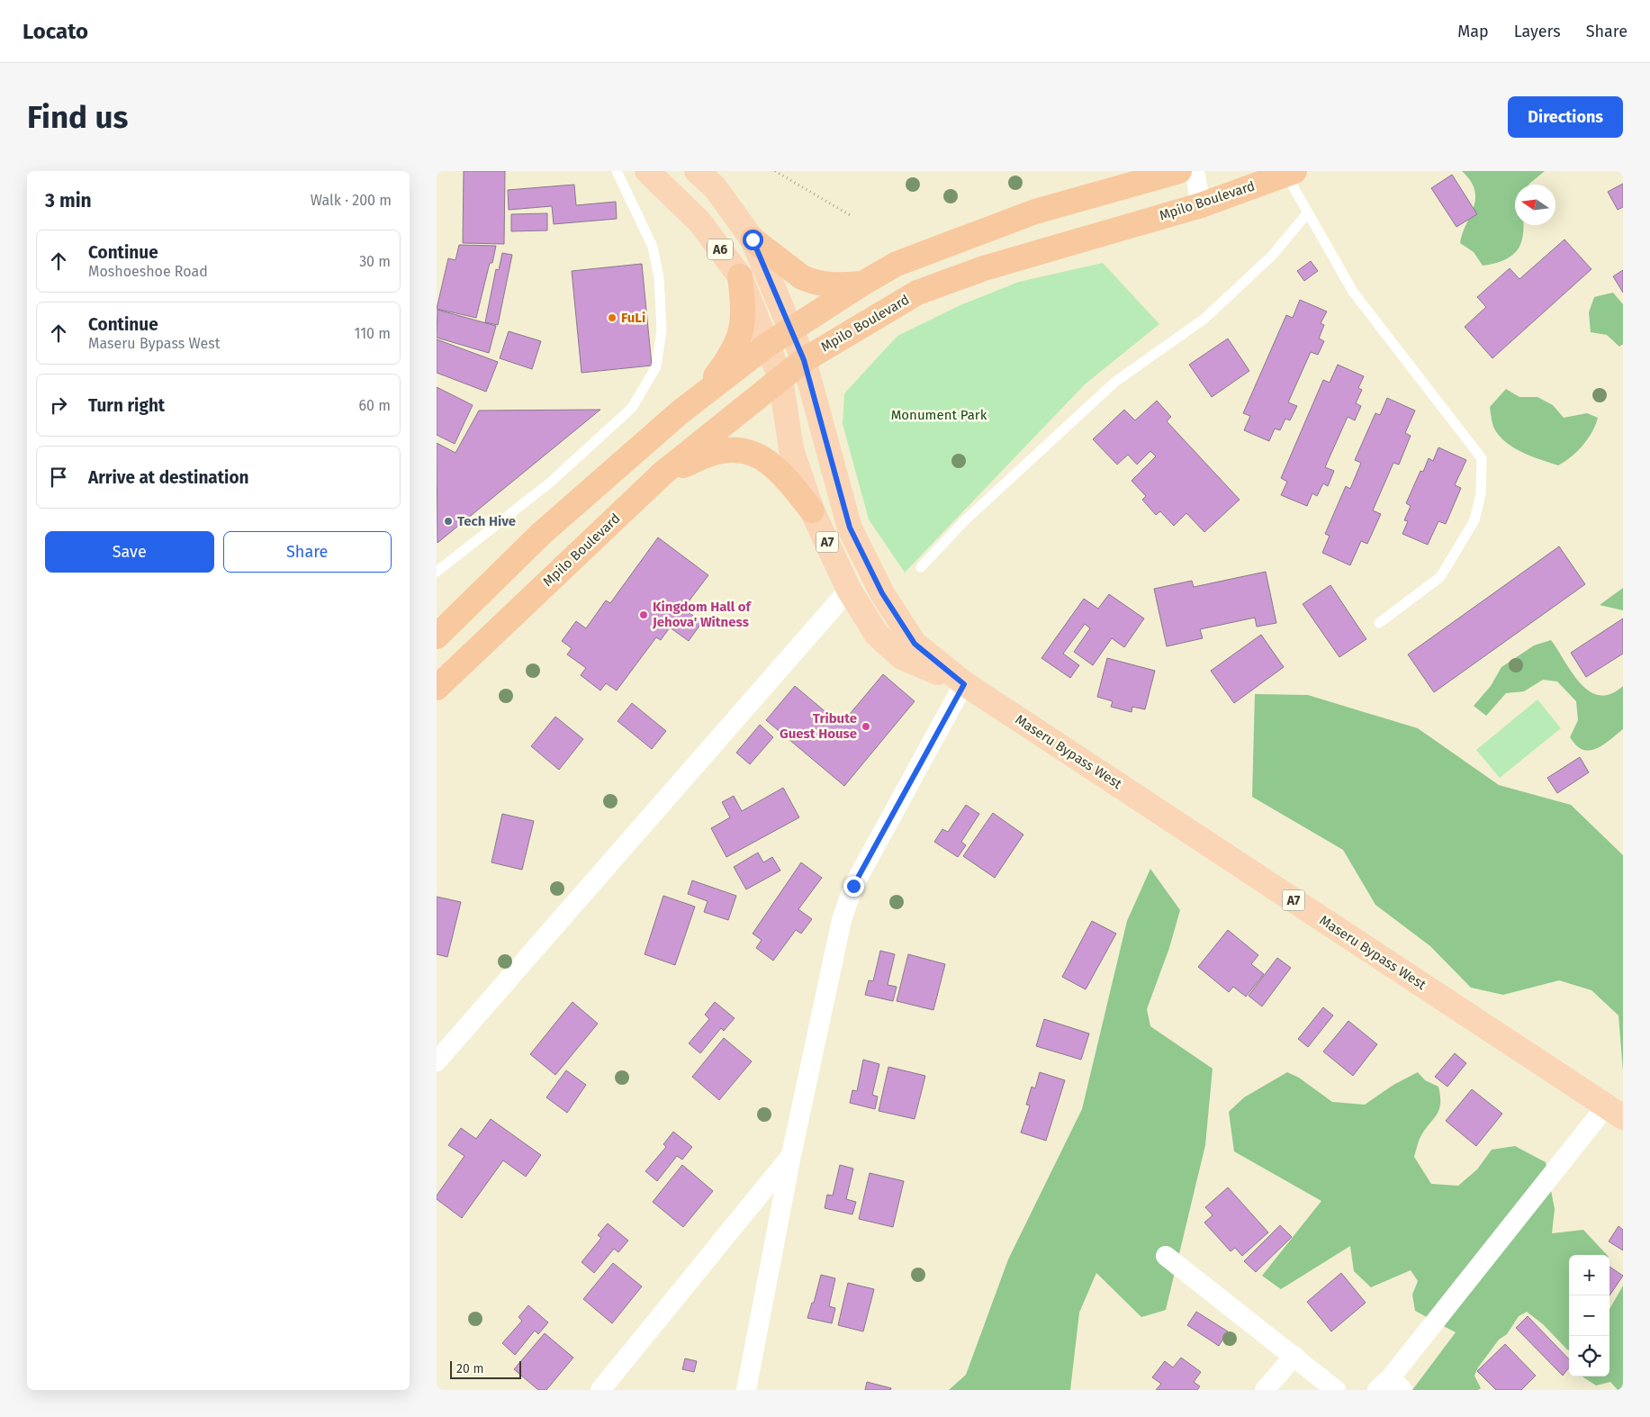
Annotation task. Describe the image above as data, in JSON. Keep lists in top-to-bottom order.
{
  "streets": {
    "highway": ["Mpilo Boulevard"],
    "main road": ["A6", "A7", "Maseru Bypass West"]
  },
  "crossings": [
    ["Mpilo Boulevard", "Maseru Bypass West"],
    ["A6", "Maseru Bypass West"]
  ],
  "parks": ["Monument Park"],
  "places": [
    "FuLi",
    "Tech Hive",
    "Kingdom Hall of Jehova' Witness",
    "Tribute Guest House"
  ],
  "scale_bar": "20 m",
  "north": "left",
  "page": {
    "header": "Locato",
    "nav": ["Map", "Layers", "Share"],
    "buttons": [
      "Directions",
      ["Save", "Share"]
    ],
    "title": "Find us",
    "heading": ["3 min", "Walk · 200 m"],
    "list": [
      ["Continue", "Moshoeshoe Road", "30 m"],
      ["Continue", "Maseru Bypass West", "110 m"],
      ["Turn right", "60 m"],
      "Arrive at destination"
    ],
    "map_buttons": ["+", "−"],
    "scale": "20 m"
  }
}
